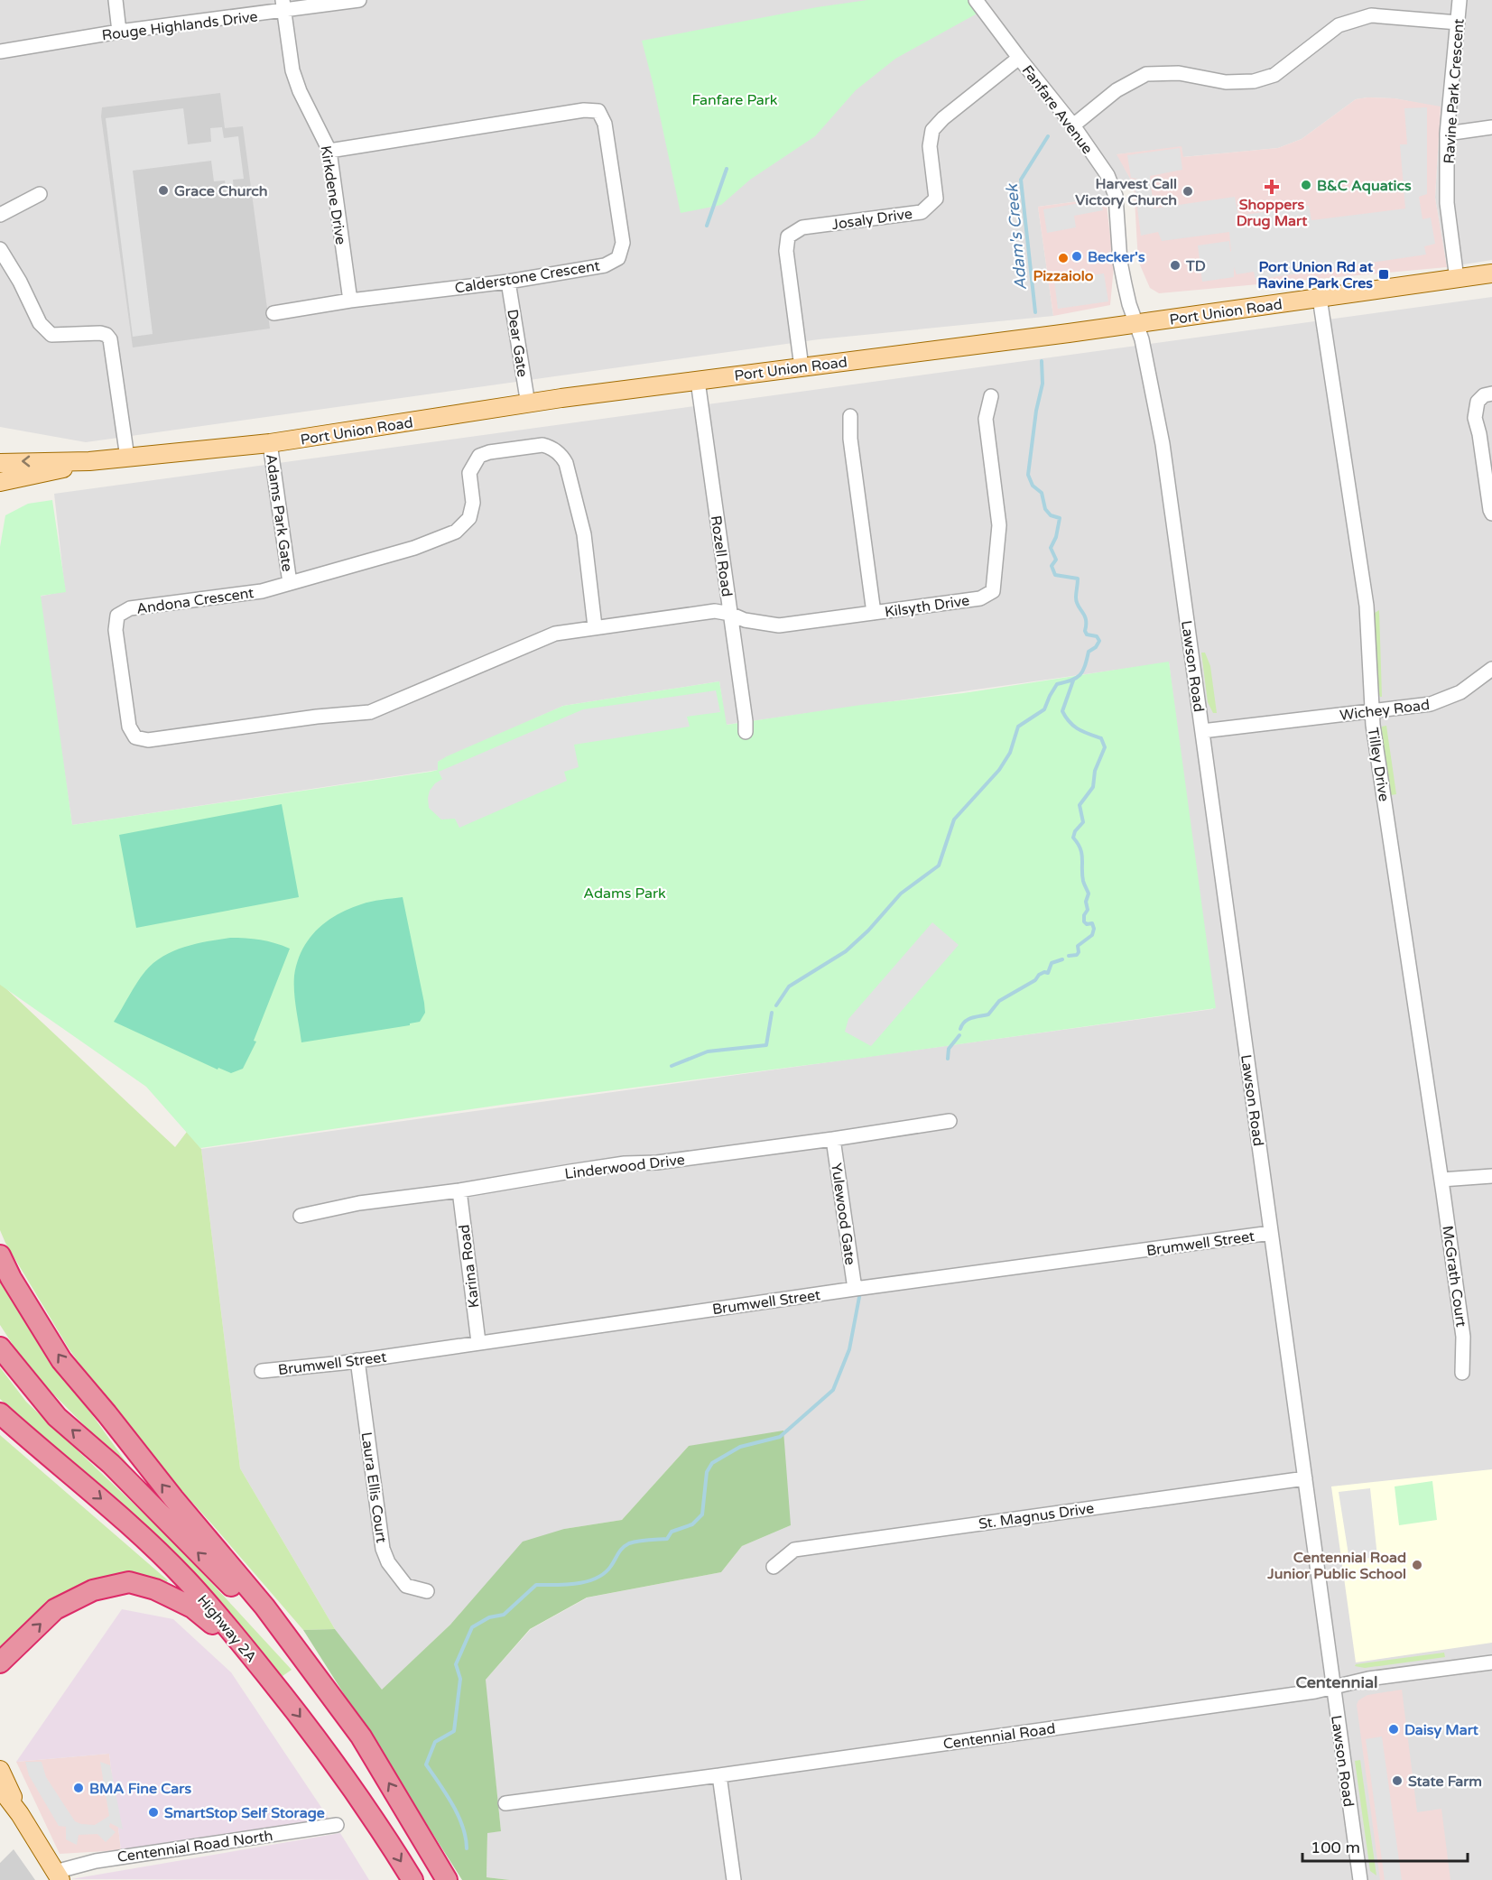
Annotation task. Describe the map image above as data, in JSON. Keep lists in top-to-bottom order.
{
  "streets": {
    "highway": ["Highway 2A"],
    "main road": ["Port Union Road"],
    "street": [
      "Rouge Highlands Drive",
      "Ravine Park Crescent",
      "Fanfare Avenue",
      "Kirkdene Drive",
      "Josaly Drive",
      "Calderstone Crescent",
      "Dear Gate",
      "Adams Park Gate",
      "Rozell Road",
      "Andona Crescent",
      "Kilsyth Drive",
      "Lawson Road",
      "Wichey Road",
      "Tilley Drive",
      "Linderwood Drive",
      "Yulewood Gate",
      "Brumwell Street",
      "Karina Road",
      "McGrath Court",
      "Laura Ellis Court",
      "St. Magnus Drive",
      "Centennial Road",
      "Centennial Road North"
    ]
  },
  "crossings": [
    ["Rouge Highlands Drive", "Kirkdene Drive"],
    ["Ravine Park Crescent", "Port Union Road"],
    ["Fanfare Avenue", "Josaly Drive"],
    ["Fanfare Avenue", "Port Union Road"],
    ["Fanfare Avenue", "Lawson Road"],
    ["Kirkdene Drive", "Calderstone Crescent"],
    ["Josaly Drive", "Port Union Road"],
    ["Calderstone Crescent", "Dear Gate"],
    ["Port Union Road", "Dear Gate"],
    ["Port Union Road", "Adams Park Gate"],
    ["Port Union Road", "Rozell Road"],
    ["Port Union Road", "Lawson Road"],
    ["Port Union Road", "Tilley Drive"],
    ["Adams Park Gate", "Andona Crescent"],
    ["Rozell Road", "Andona Crescent"],
    ["Rozell Road", "Kilsyth Drive"],
    ["Andona Crescent", "Kilsyth Drive"],
    ["Lawson Road", "Wichey Road"],
    ["Lawson Road", "Brumwell Street"],
    ["Lawson Road", "St. Magnus Drive"],
    ["Lawson Road", "Centennial Road"],
    ["Wichey Road", "Tilley Drive"],
    ["Tilley Drive", "McGrath Court"],
    ["Linderwood Drive", "Yulewood Gate"],
    ["Linderwood Drive", "Karina Road"],
    ["Yulewood Gate", "Brumwell Street"],
    ["Brumwell Street", "Karina Road"],
    ["Brumwell Street", "Laura Ellis Court"]
  ],
  "districts": ["Centennial"],
  "water": ["Adam's Creek"],
  "parks": ["Fanfare Park", "Adams Park"],
  "places": {
    "other": [
      "B&C Aquatics",
      "Grace Church",
      "Harvest Call Victory Church",
      "Becker's",
      "Pizzaiolo",
      "TD",
      "Centennial Road Junior Public School",
      "Daisy Mart",
      "State Farm",
      "BMA Fine Cars",
      "SmartStop Self Storage"
    ],
    "health": ["Shoppers Drug Mart"],
    "transit": ["Port Union Rd at Ravine Park Cres"]
  },
  "scale_bar": "100 m"
}
